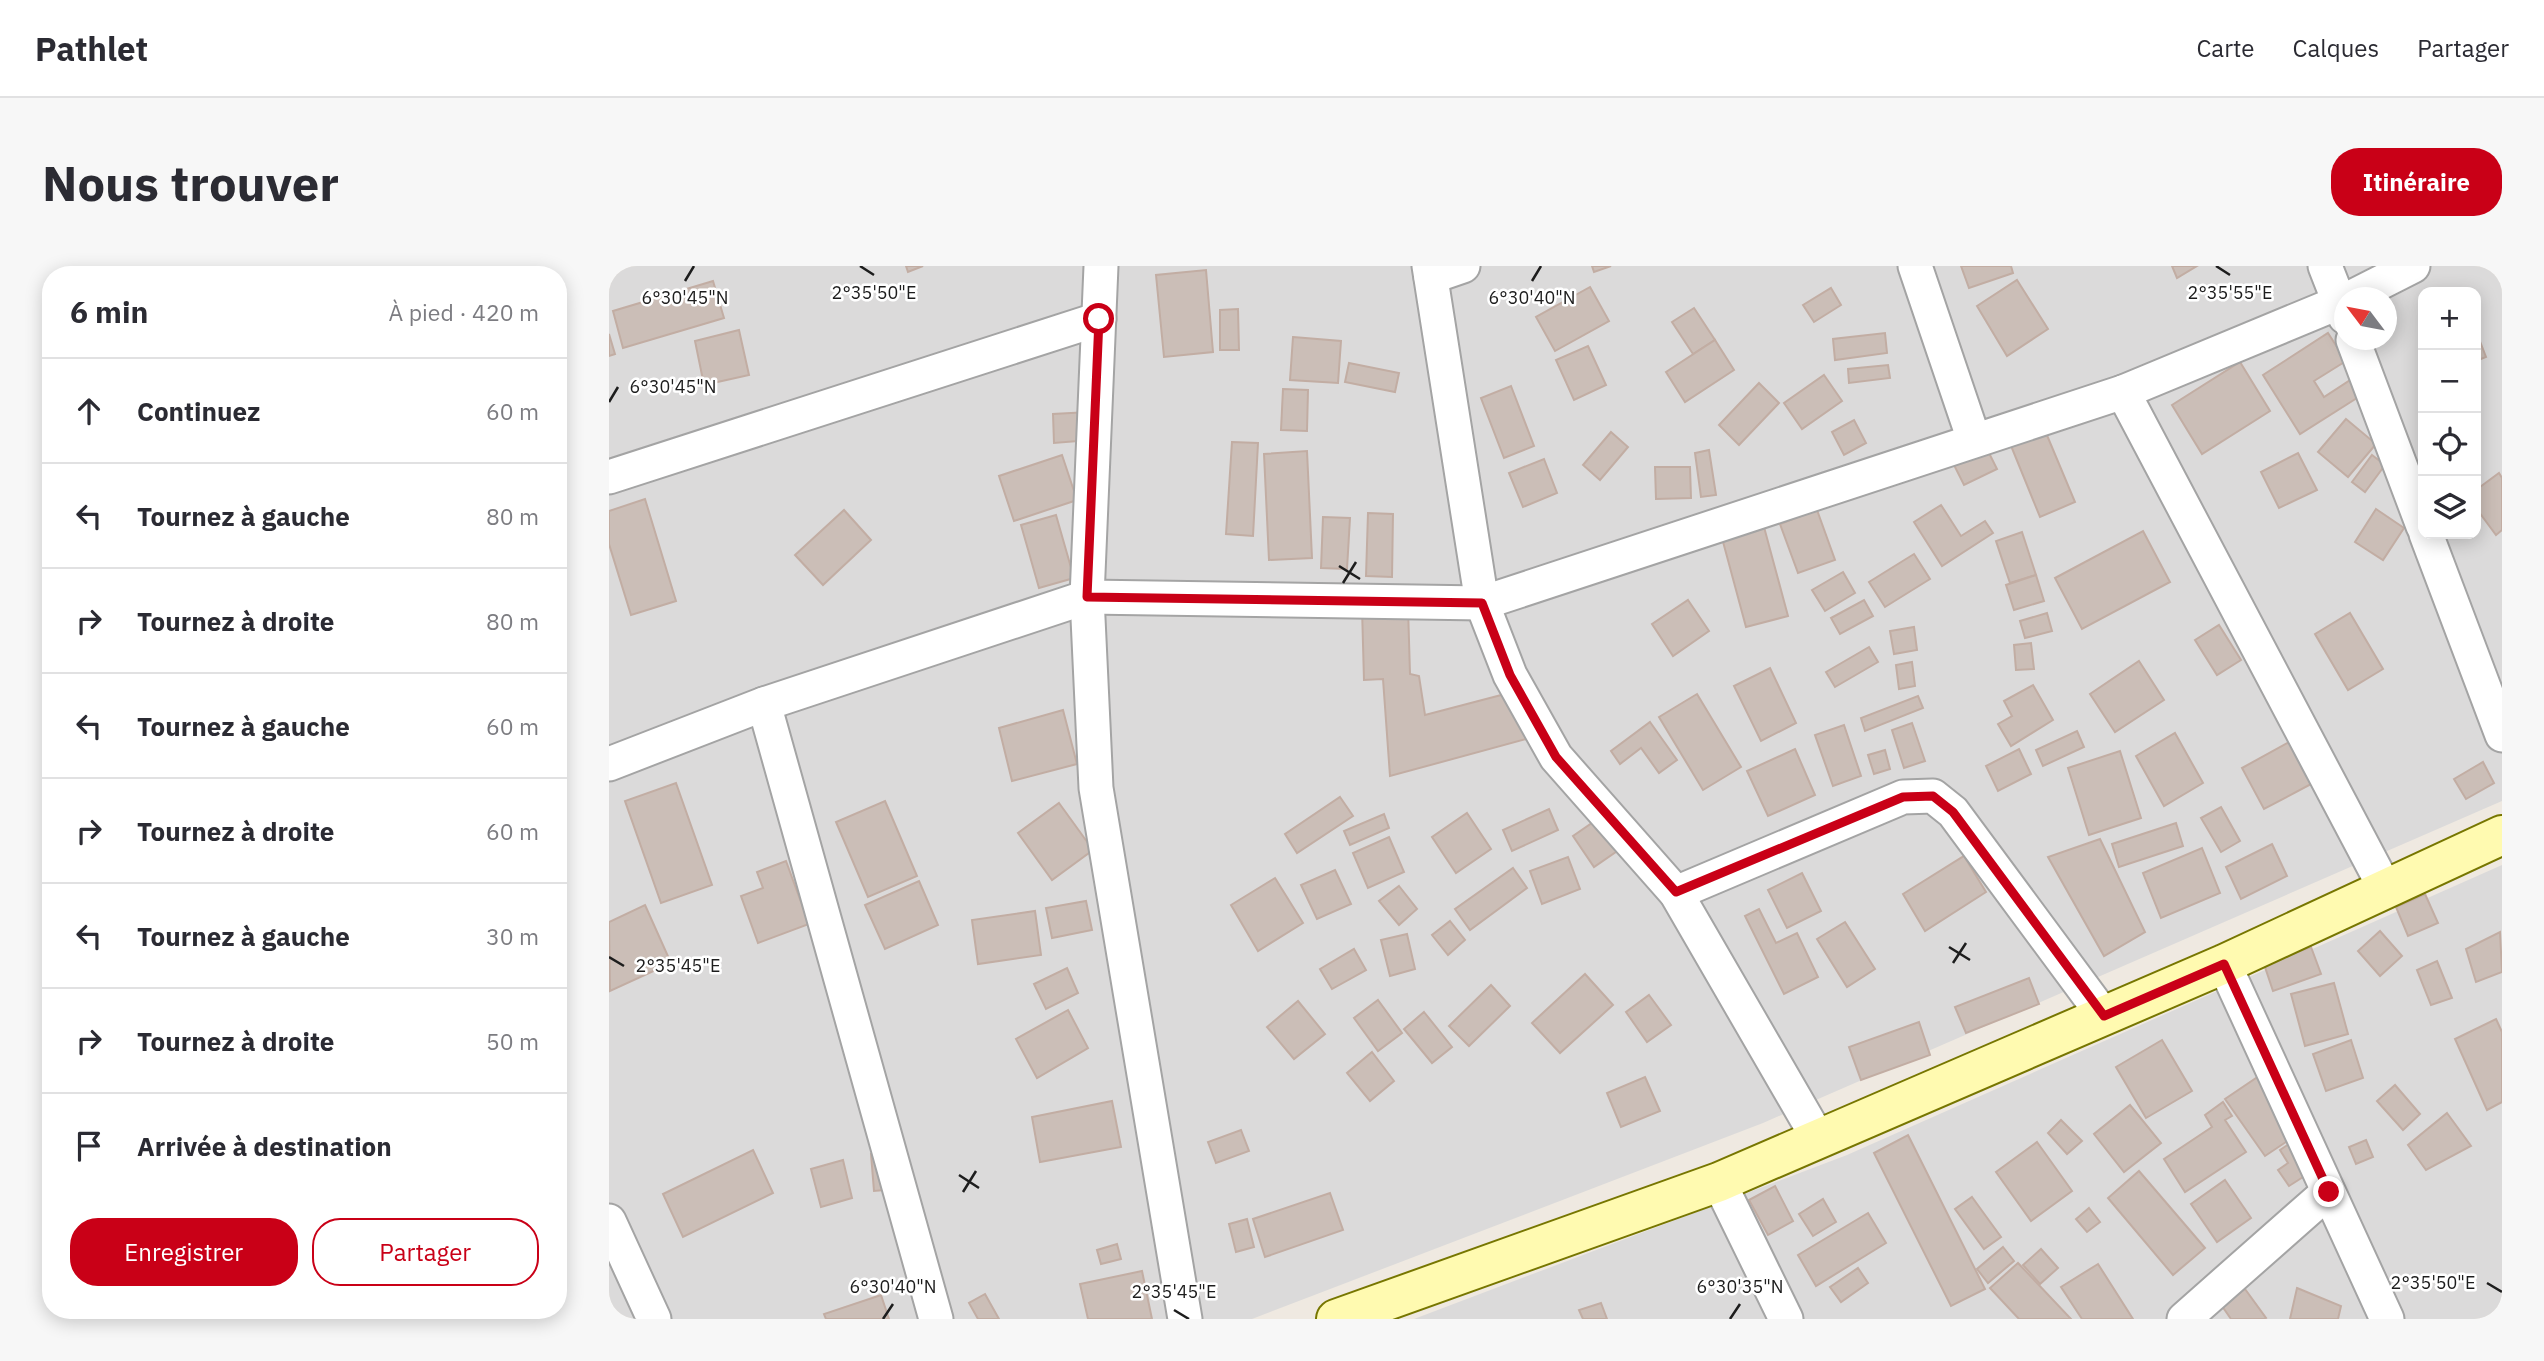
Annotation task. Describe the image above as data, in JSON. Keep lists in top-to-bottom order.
{
  "north": "top left",
  "page": {
    "header": "Pathlet",
    "nav": ["Carte", "Calques", "Partager"],
    "buttons": [
      "Itinéraire",
      ["Enregistrer", "Partager"]
    ],
    "title": "Nous trouver",
    "heading": ["6 min", "À pied · 420 m"],
    "map_buttons": ["+", "−"],
    "list": [
      ["Continuez", "60 m"],
      ["Tournez à gauche", "80 m"],
      ["Tournez à droite", "80 m"],
      ["Tournez à gauche", "60 m"],
      ["Tournez à droite", "60 m"],
      ["Tournez à gauche", "30 m"],
      ["Tournez à droite", "50 m"],
      "Arrivée à destination"
    ]
  },
  "coordinates": [
    "2°35'50\"E",
    "2°35'55\"E",
    "6°30'45\"N",
    "6°30'40\"N",
    "2°35'45\"E",
    "6°30'35\"N"
  ]
}
